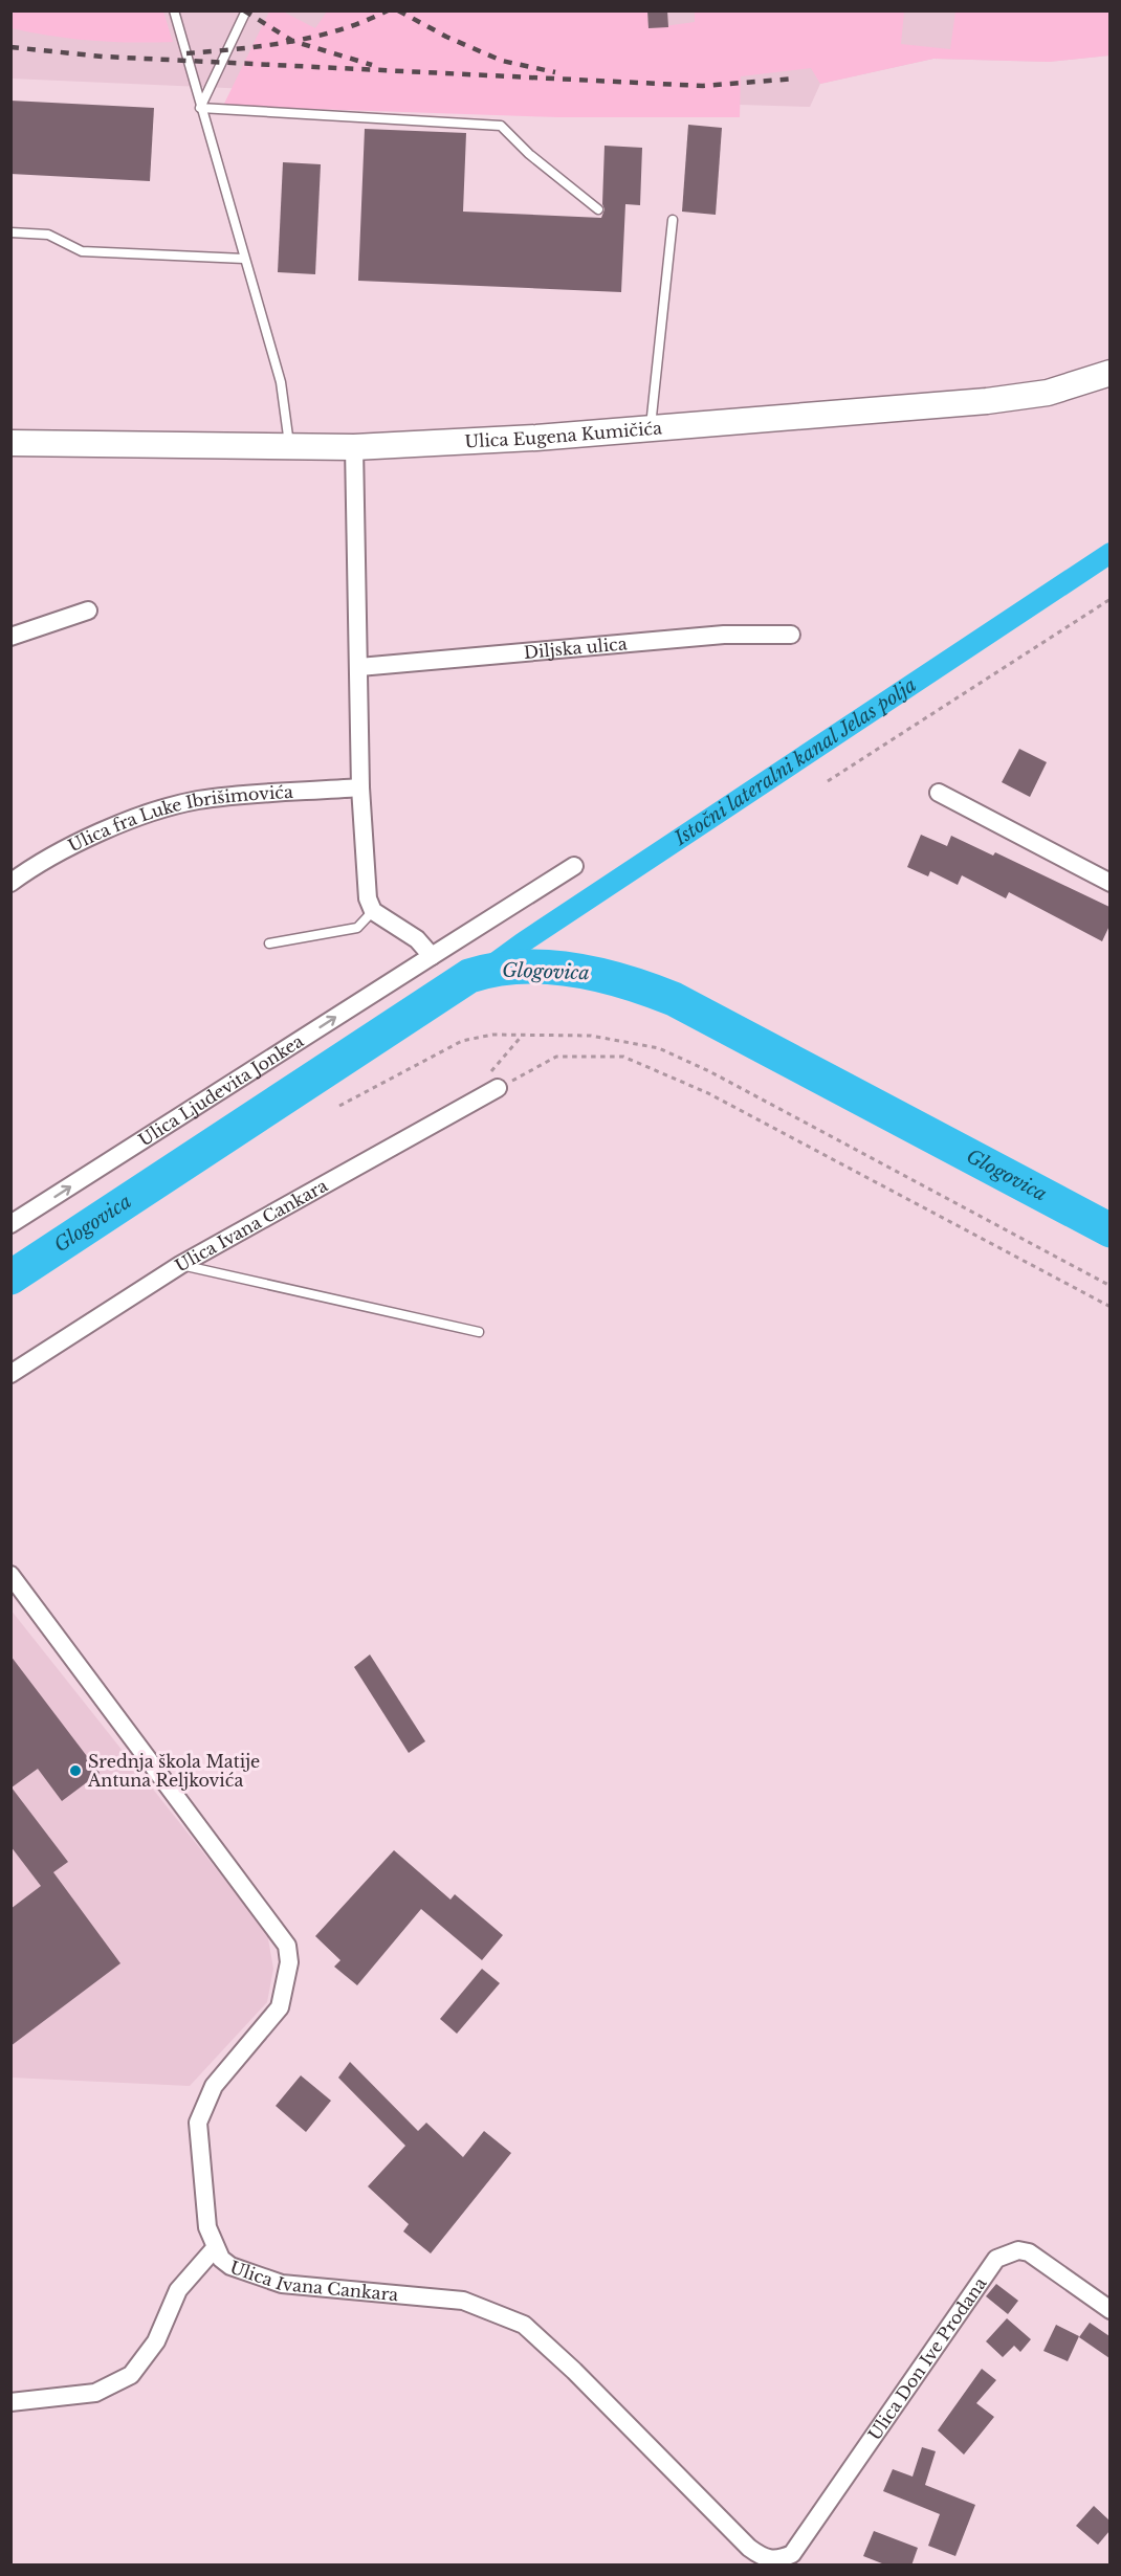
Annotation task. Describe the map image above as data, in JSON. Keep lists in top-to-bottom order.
{
  "streets": {
    "main road": ["Ulica Eugena Kumičića"],
    "street": [
      "Diljska ulica",
      "Ulica fra Luke Ibrišimovića",
      "Ulica Ljudevita Jonkea",
      "Ulica Ivana Cankara",
      "Ulica Don Ive Prodana"
    ]
  },
  "crossings": [
    ["Ulica Ivana Cankara", "Ulica Don Ive Prodana"]
  ],
  "one_way": ["Ulica Ljudevita Jonkea"],
  "water": ["Istočni lateralni kanal Jelas polja", "Glogovica"],
  "places": ["Srednja škola Matije Antuna Reljkovića"]
}
